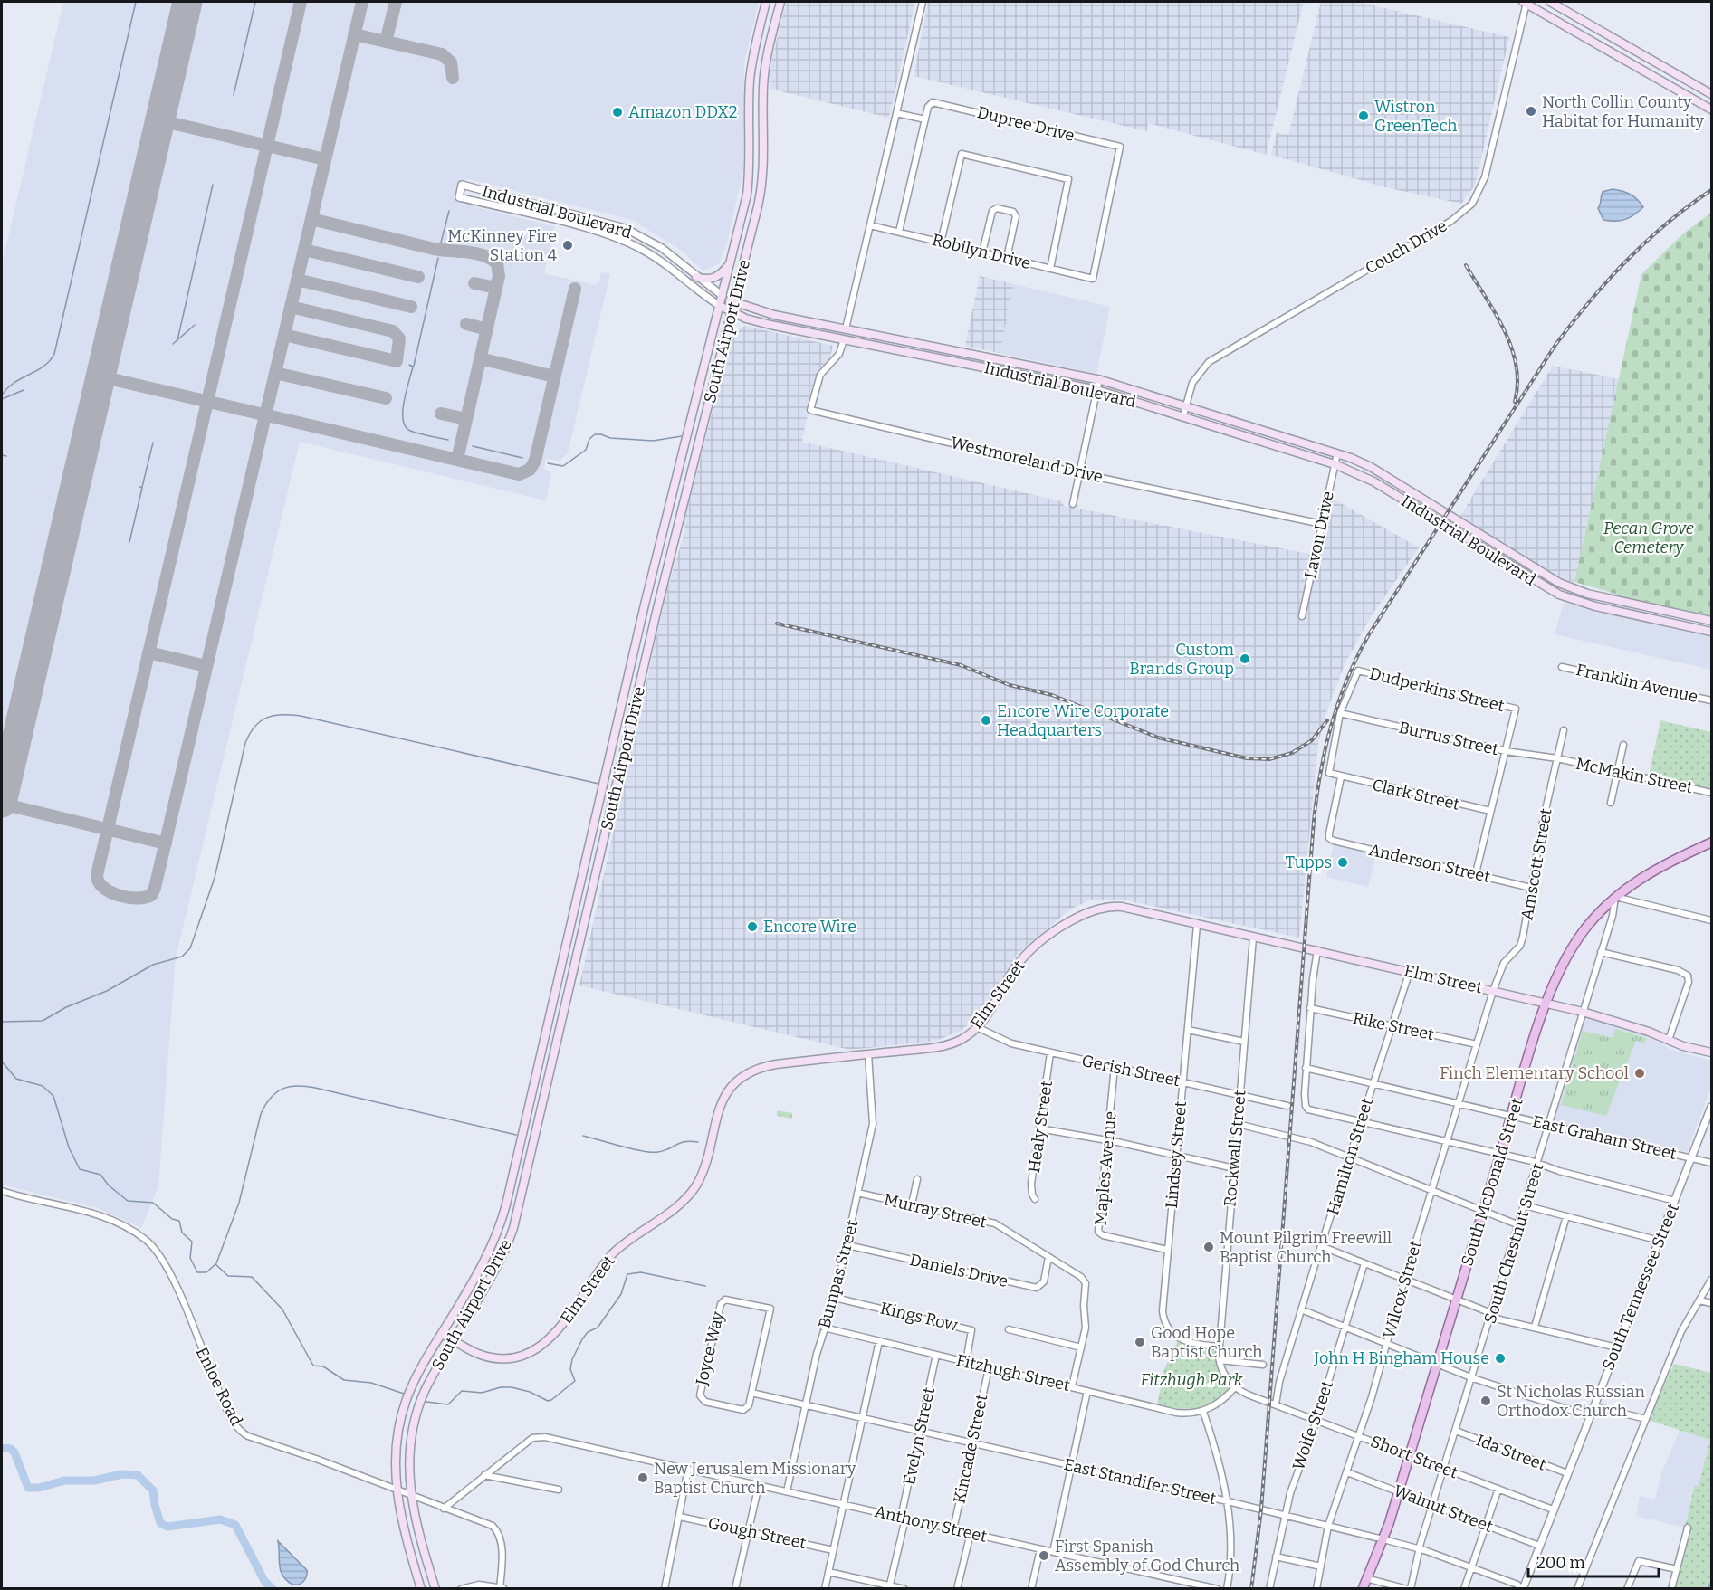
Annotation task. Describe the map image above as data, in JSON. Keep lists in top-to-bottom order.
{
  "streets": {
    "main road": [
      "Industrial Boulevard",
      "South Airport Drive",
      "Elm Street",
      "South McDonald Street"
    ],
    "street": [
      "Dupree Drive",
      "Couch Drive",
      "Robilyn Drive",
      "Westmoreland Drive",
      "Lavon Drive",
      "Franklin Avenue",
      "Dudperkins Street",
      "Burrus Street",
      "McMakin Street",
      "Clark Street",
      "Anderson Street",
      "Amscott Street",
      "Rike Street",
      "Gerish Street",
      "Healy Street",
      "East Graham Street",
      "Rockwall Street",
      "Lindsey Street",
      "Hamilton Street",
      "Maples Avenue",
      "Murray Street",
      "South Chestnut Street",
      "Daniels Drive",
      "Bumpas Street",
      "South Tennessee Street",
      "Wilcox Street",
      "Kings Row",
      "Joyce Way",
      "Fitzhugh Street",
      "Enloe Road",
      "Wolfe Street",
      "Evelyn Street",
      "Kincade Street",
      "Ida Street",
      "Short Street",
      "East Standifer Street",
      "Walnut Street",
      "Anthony Street",
      "Gough Street"
    ]
  },
  "crossings": [
    ["Dupree Drive", "Robilyn Drive"],
    ["Industrial Boulevard", "Couch Drive"],
    ["Industrial Boulevard", "South Airport Drive"],
    ["Industrial Boulevard", "Westmoreland Drive"],
    ["Industrial Boulevard", "Lavon Drive"],
    ["South Airport Drive", "Elm Street"],
    ["South Airport Drive", "Enloe Road"],
    ["Westmoreland Drive", "Lavon Drive"],
    ["Dudperkins Street", "Burrus Street"],
    ["Burrus Street", "McMakin Street"],
    ["Burrus Street", "Amscott Street"],
    ["McMakin Street", "Amscott Street"],
    ["Clark Street", "Anderson Street"],
    ["Anderson Street", "Amscott Street"],
    ["Amscott Street", "Elm Street"],
    ["Amscott Street", "Wilcox Street"],
    ["Elm Street", "Gerish Street"],
    ["Elm Street", "Rockwall Street"],
    ["Elm Street", "Lindsey Street"],
    ["Elm Street", "Hamilton Street"],
    ["Elm Street", "South McDonald Street"],
    ["Elm Street", "South Chestnut Street"],
    ["Elm Street", "Bumpas Street"],
    ["Elm Street", "Wilcox Street"],
    ["Rike Street", "Hamilton Street"],
    ["Rike Street", "Wilcox Street"],
    ["Gerish Street", "Healy Street"],
    ["Gerish Street", "Rockwall Street"],
    ["Gerish Street", "Lindsey Street"],
    ["Gerish Street", "Maples Avenue"],
    ["East Graham Street", "Hamilton Street"],
    ["East Graham Street", "South McDonald Street"],
    ["East Graham Street", "South Chestnut Street"],
    ["East Graham Street", "South Tennessee Street"],
    ["East Graham Street", "Wilcox Street"],
    ["Rockwall Street", "Lindsey Street"],
    ["Lindsey Street", "Maples Avenue"],
    ["Hamilton Street", "Short Street"],
    ["South McDonald Street", "South Chestnut Street"],
    ["South McDonald Street", "Short Street"],
    ["South McDonald Street", "East Standifer Street"],
    ["South McDonald Street", "Walnut Street"],
    ["Murray Street", "Daniels Drive"],
    ["Murray Street", "Bumpas Street"],
    ["Murray Street", "Fitzhugh Street"],
    ["South Chestnut Street", "Ida Street"],
    ["South Chestnut Street", "Short Street"],
    ["South Chestnut Street", "East Standifer Street"],
    ["South Chestnut Street", "Walnut Street"],
    ["Daniels Drive", "Bumpas Street"],
    ["Bumpas Street", "Kings Row"],
    ["Bumpas Street", "Fitzhugh Street"],
    ["Bumpas Street", "East Standifer Street"],
    ["Bumpas Street", "Anthony Street"],
    ["South Tennessee Street", "Ida Street"],
    ["South Tennessee Street", "Short Street"],
    ["South Tennessee Street", "East Standifer Street"],
    ["South Tennessee Street", "Walnut Street"],
    ["Wilcox Street", "Short Street"],
    ["Wilcox Street", "East Standifer Street"],
    ["Wilcox Street", "Walnut Street"],
    ["Kings Row", "Fitzhugh Street"],
    ["Joyce Way", "East Standifer Street"],
    ["Fitzhugh Street", "Evelyn Street"],
    ["Fitzhugh Street", "Kincade Street"],
    ["Enloe Road", "Anthony Street"],
    ["Wolfe Street", "Short Street"],
    ["Wolfe Street", "East Standifer Street"],
    ["Evelyn Street", "East Standifer Street"],
    ["Evelyn Street", "Anthony Street"],
    ["Kincade Street", "East Standifer Street"],
    ["Kincade Street", "Anthony Street"]
  ],
  "parks": ["Pecan Grove Cemetery", "Fitzhugh Park"],
  "places": [
    "North Collin County Habitat for Humanity",
    "Amazon DDX2",
    "Wistron GreenTech",
    "McKinney Fire Station 4",
    "Custom Brands Group",
    "Encore Wire Corporate Headquarters",
    "Tupps",
    "Encore Wire",
    "Finch Elementary School",
    "Mount Pilgrim Freewill Baptist Church",
    "Good Hope Baptist Church",
    "John H Bingham House",
    "St Nicholas Russian Orthodox Church",
    "New Jerusalem Missionary Baptist Church",
    "First Spanish Assembly of God Church"
  ],
  "scale_bar": "200 m"
}
